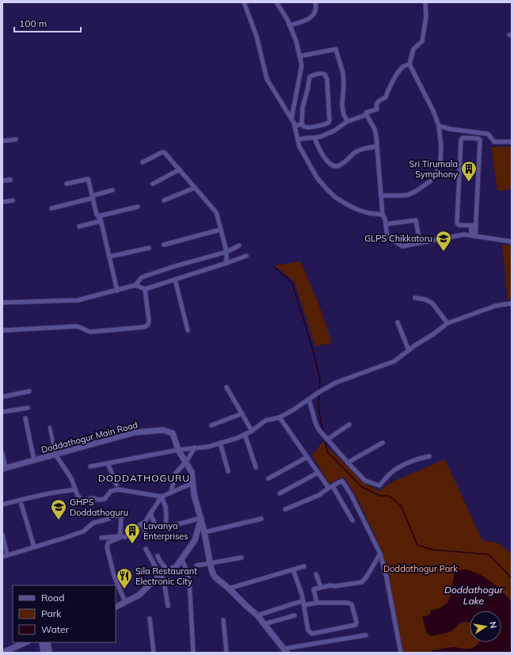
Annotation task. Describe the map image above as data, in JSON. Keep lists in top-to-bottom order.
{
  "streets": {
    "street": ["Doddathogur Main Road"]
  },
  "districts": ["DODDATHOGURU"],
  "water": ["Doddathogur Lake"],
  "parks": ["Doddathogur Park"],
  "places": {
    "building": ["Sri Tirumala Symphony", "Lavanya Enterprises"],
    "school or university": ["GLPS Chikkatoru", "GHPS Doddathoguru"],
    "restaurant": ["Sila Restaurant Electronic City"]
  },
  "legend": ["Road", "Park", "Water"],
  "scale_bar": "100 m",
  "north": "right"
}
